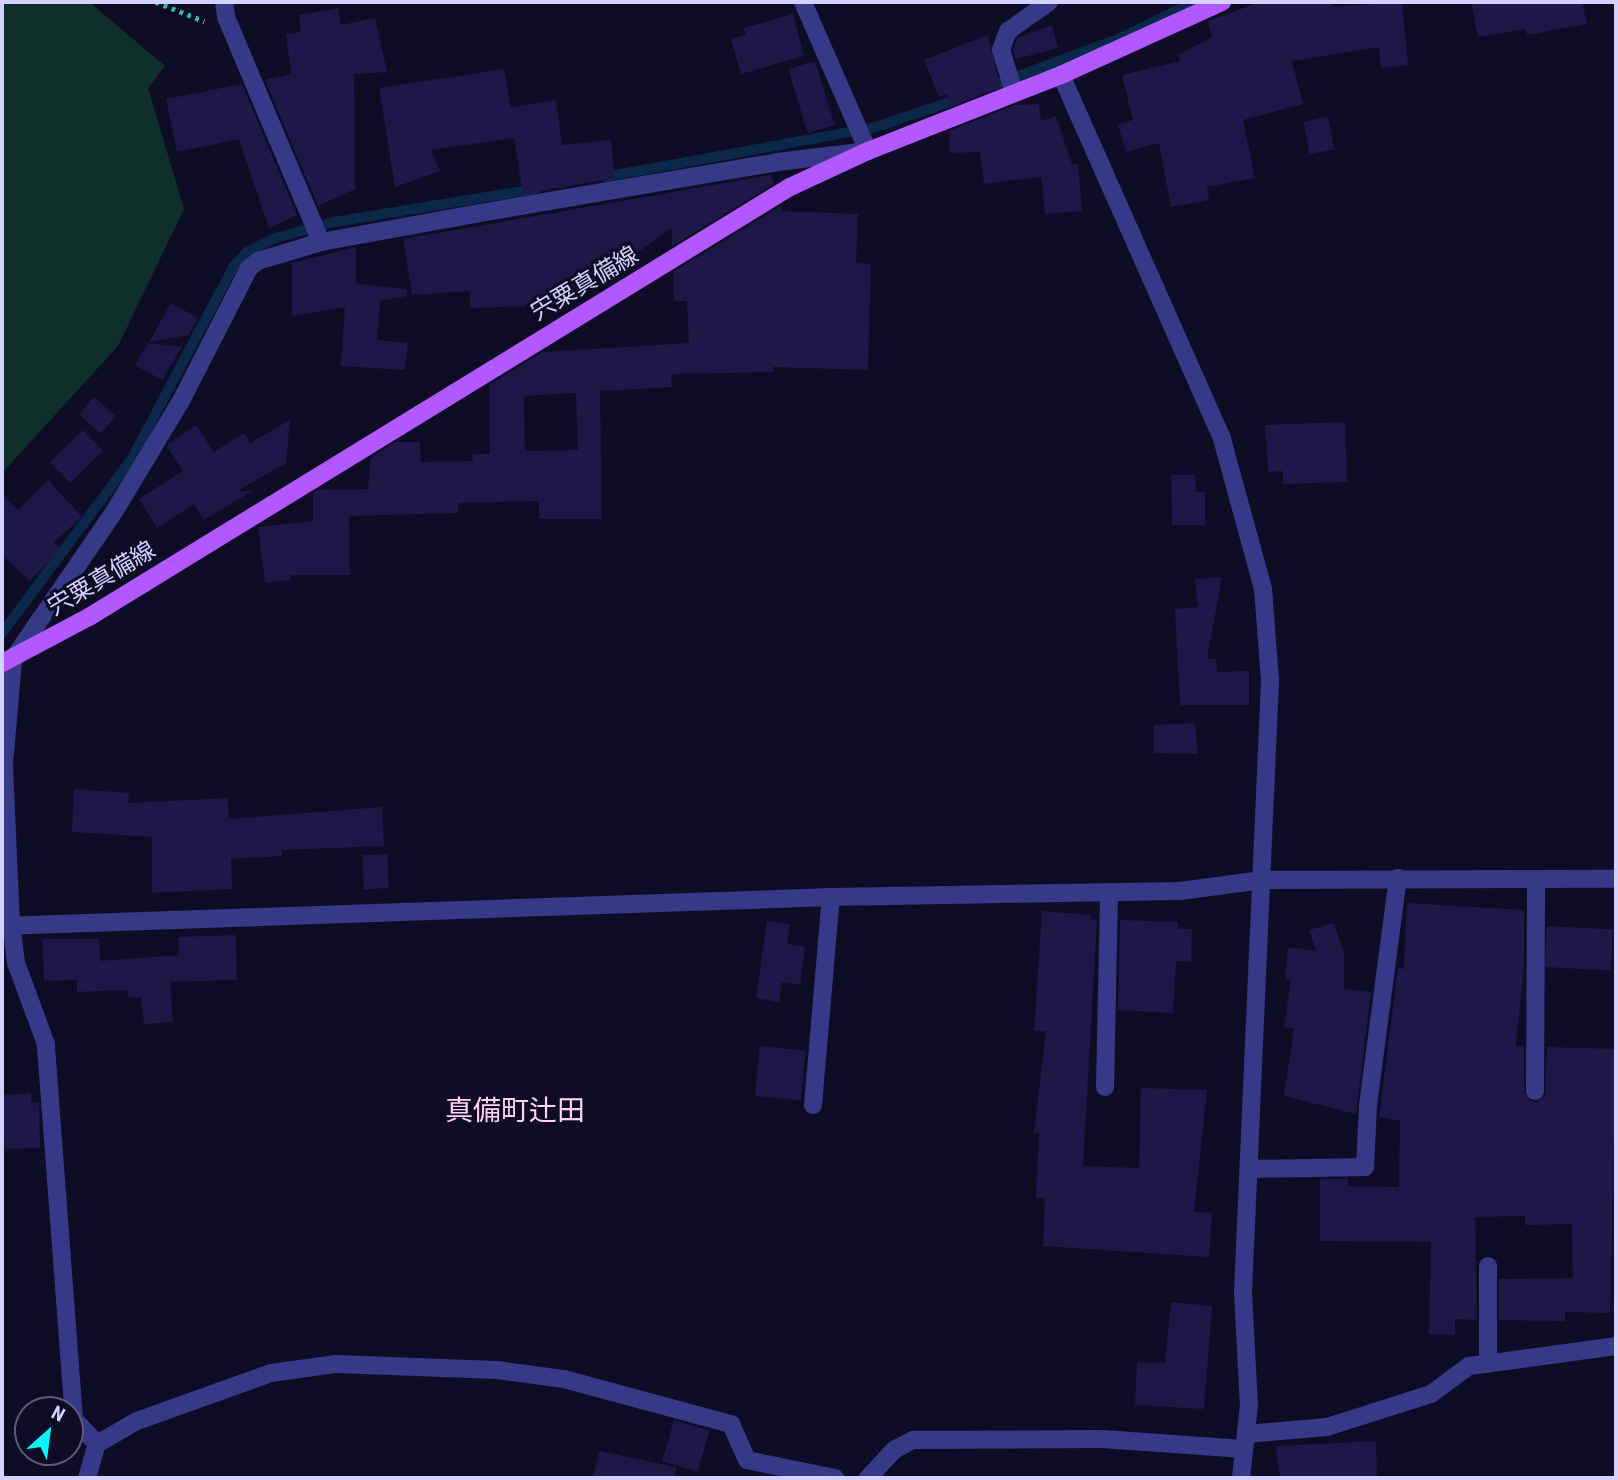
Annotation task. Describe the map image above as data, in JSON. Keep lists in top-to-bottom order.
{
  "streets": {
    "main road": ["宍粟真備線"]
  },
  "districts": ["真備町辻田"],
  "north": "top right"
}
